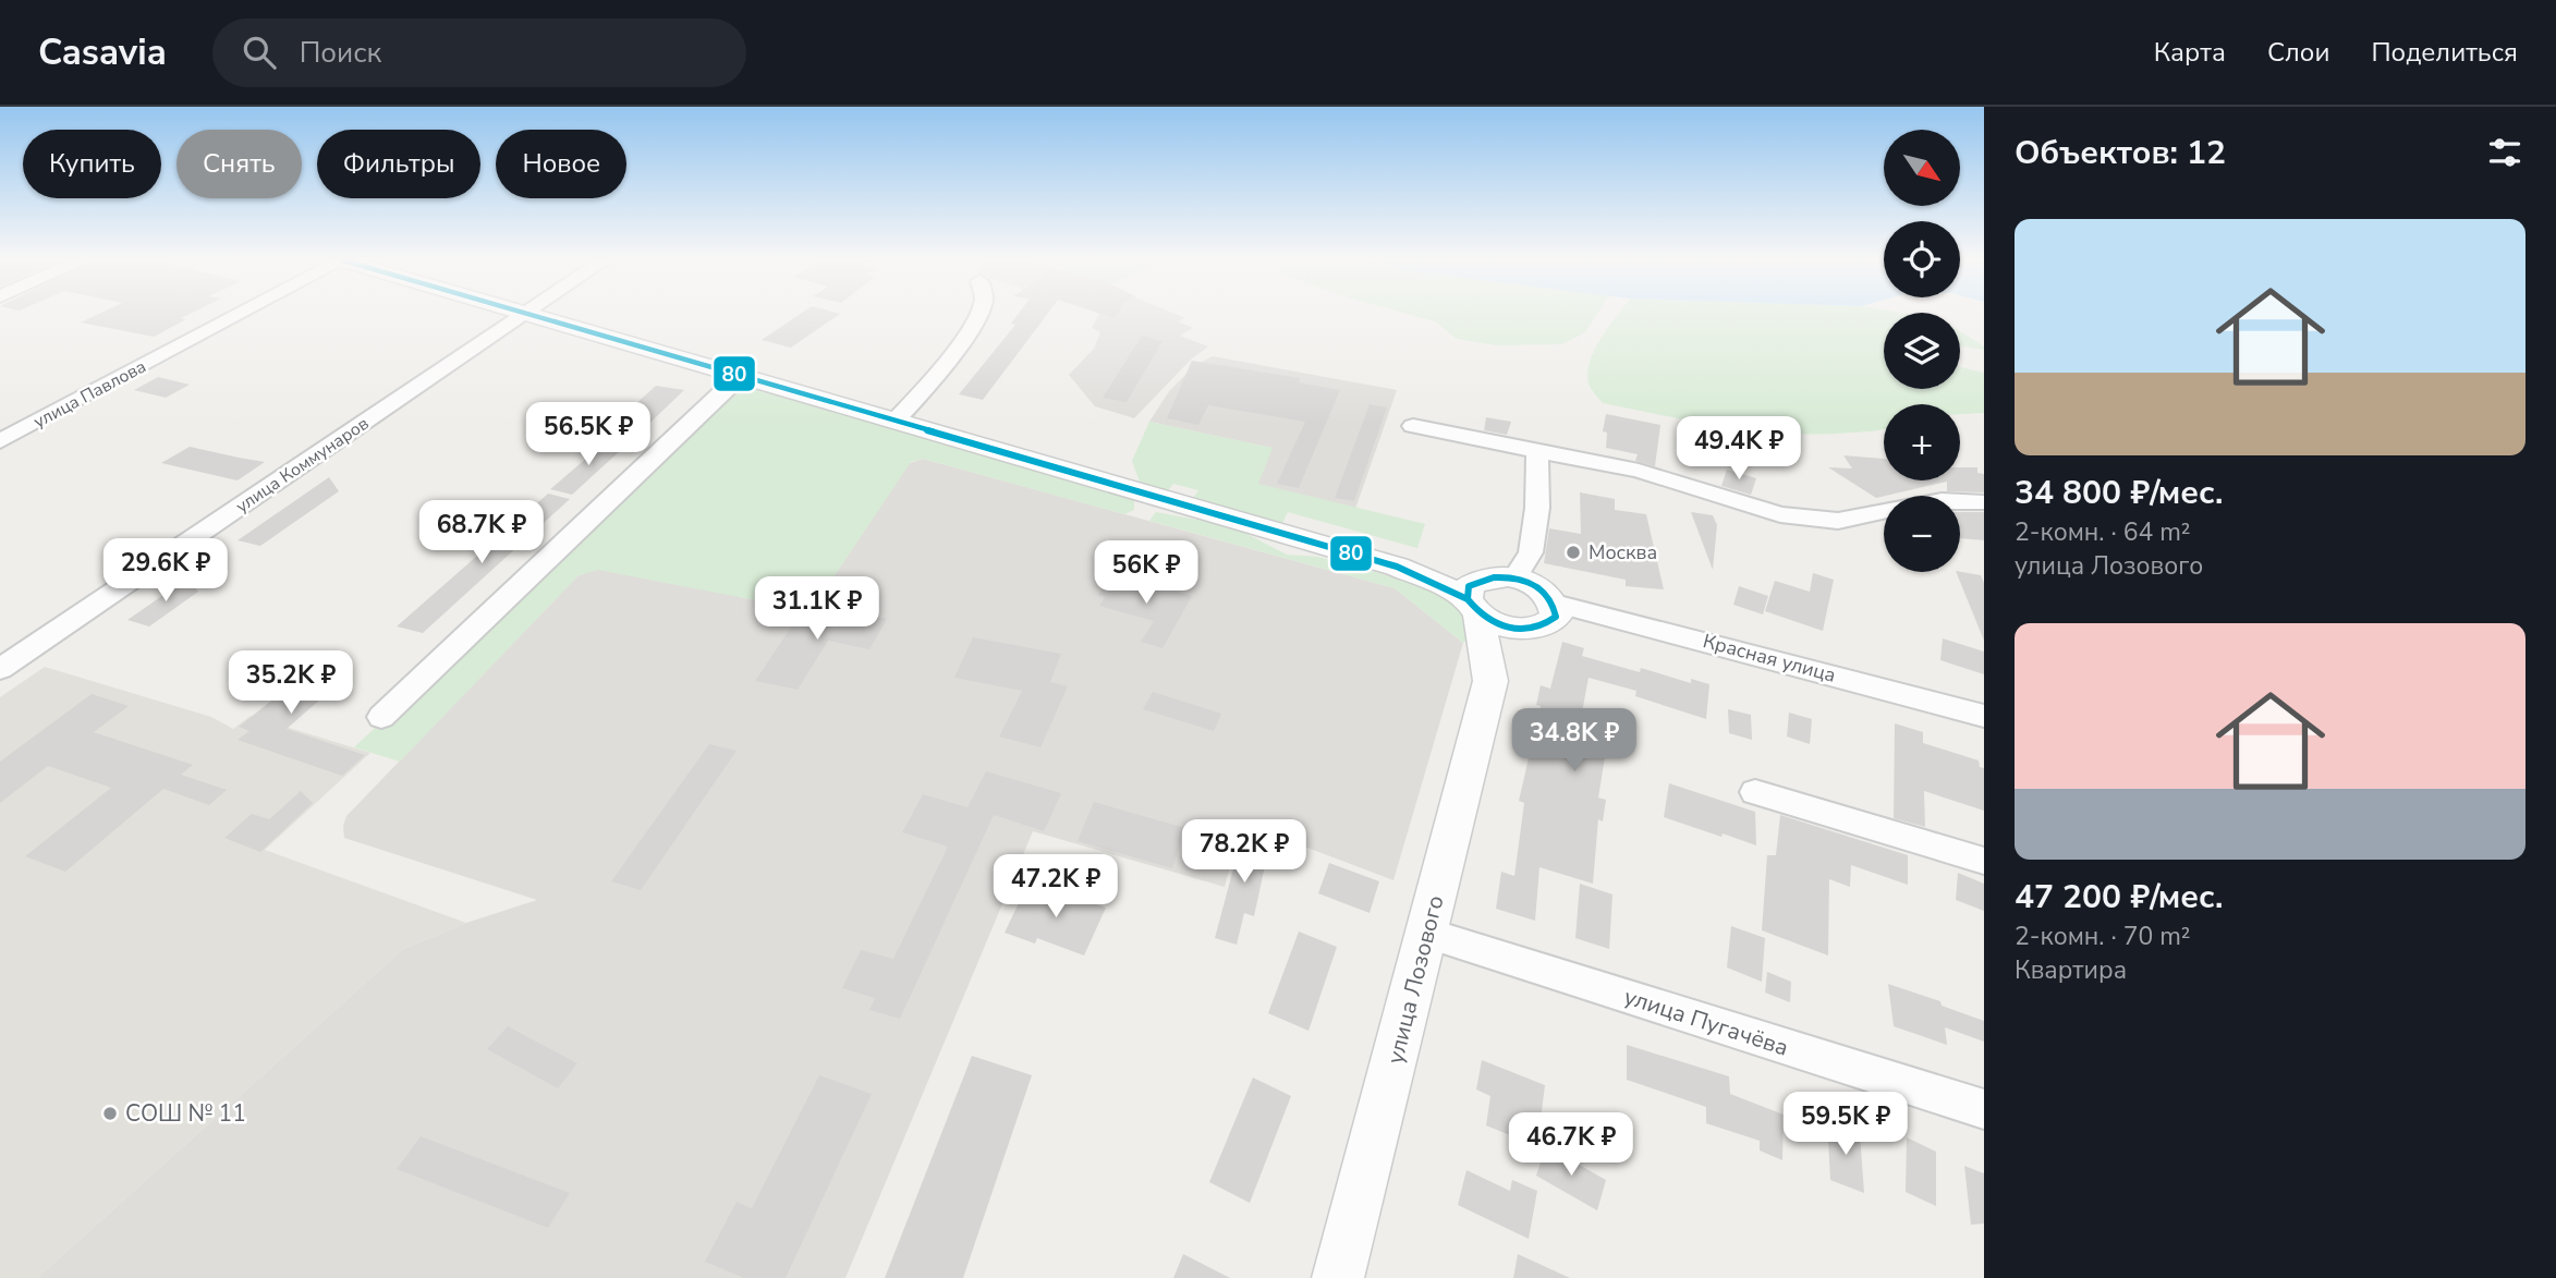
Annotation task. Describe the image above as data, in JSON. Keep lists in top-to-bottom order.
{
  "streets": {
    "street": [
      "улица Павлова",
      "улица Коммунаров",
      "Красная улица",
      "улица Лозового",
      "улица Пугачёва"
    ]
  },
  "crossings": [
    ["Красная улица", "улица Лозового"],
    ["улица Лозового", "улица Пугачёва"]
  ],
  "places": ["Москва", "СОШ № 11"],
  "lines": ["transit line 80"],
  "north": "bottom right",
  "page": {
    "header": "Casavia",
    "search": "Поиск",
    "nav": ["Карта", "Слои", "Поделиться"],
    "heading": "Объектов: 12",
    "map_buttons": ["+", "−"],
    "chip": [
      "Купить",
      "Снять",
      "Фильтры",
      "Новое"
    ],
    "list": [
      {
        "name": "34 800 ₽/мес.",
        "note": "2-комн. · 64 m² · улица Лозового"
      },
      {
        "name": "47 200 ₽/мес.",
        "note": "2-комн. · 70 m² · Квартира"
      }
    ],
    "price": [
      "56.5K ₽",
      "49.4K ₽",
      "68.7K ₽",
      "29.6K ₽",
      "56K ₽",
      "31.1K ₽",
      "35.2K ₽",
      "34.8K ₽",
      "78.2K ₽",
      "47.2K ₽",
      "59.5K ₽",
      "46.7K ₽"
    ]
  }
}
